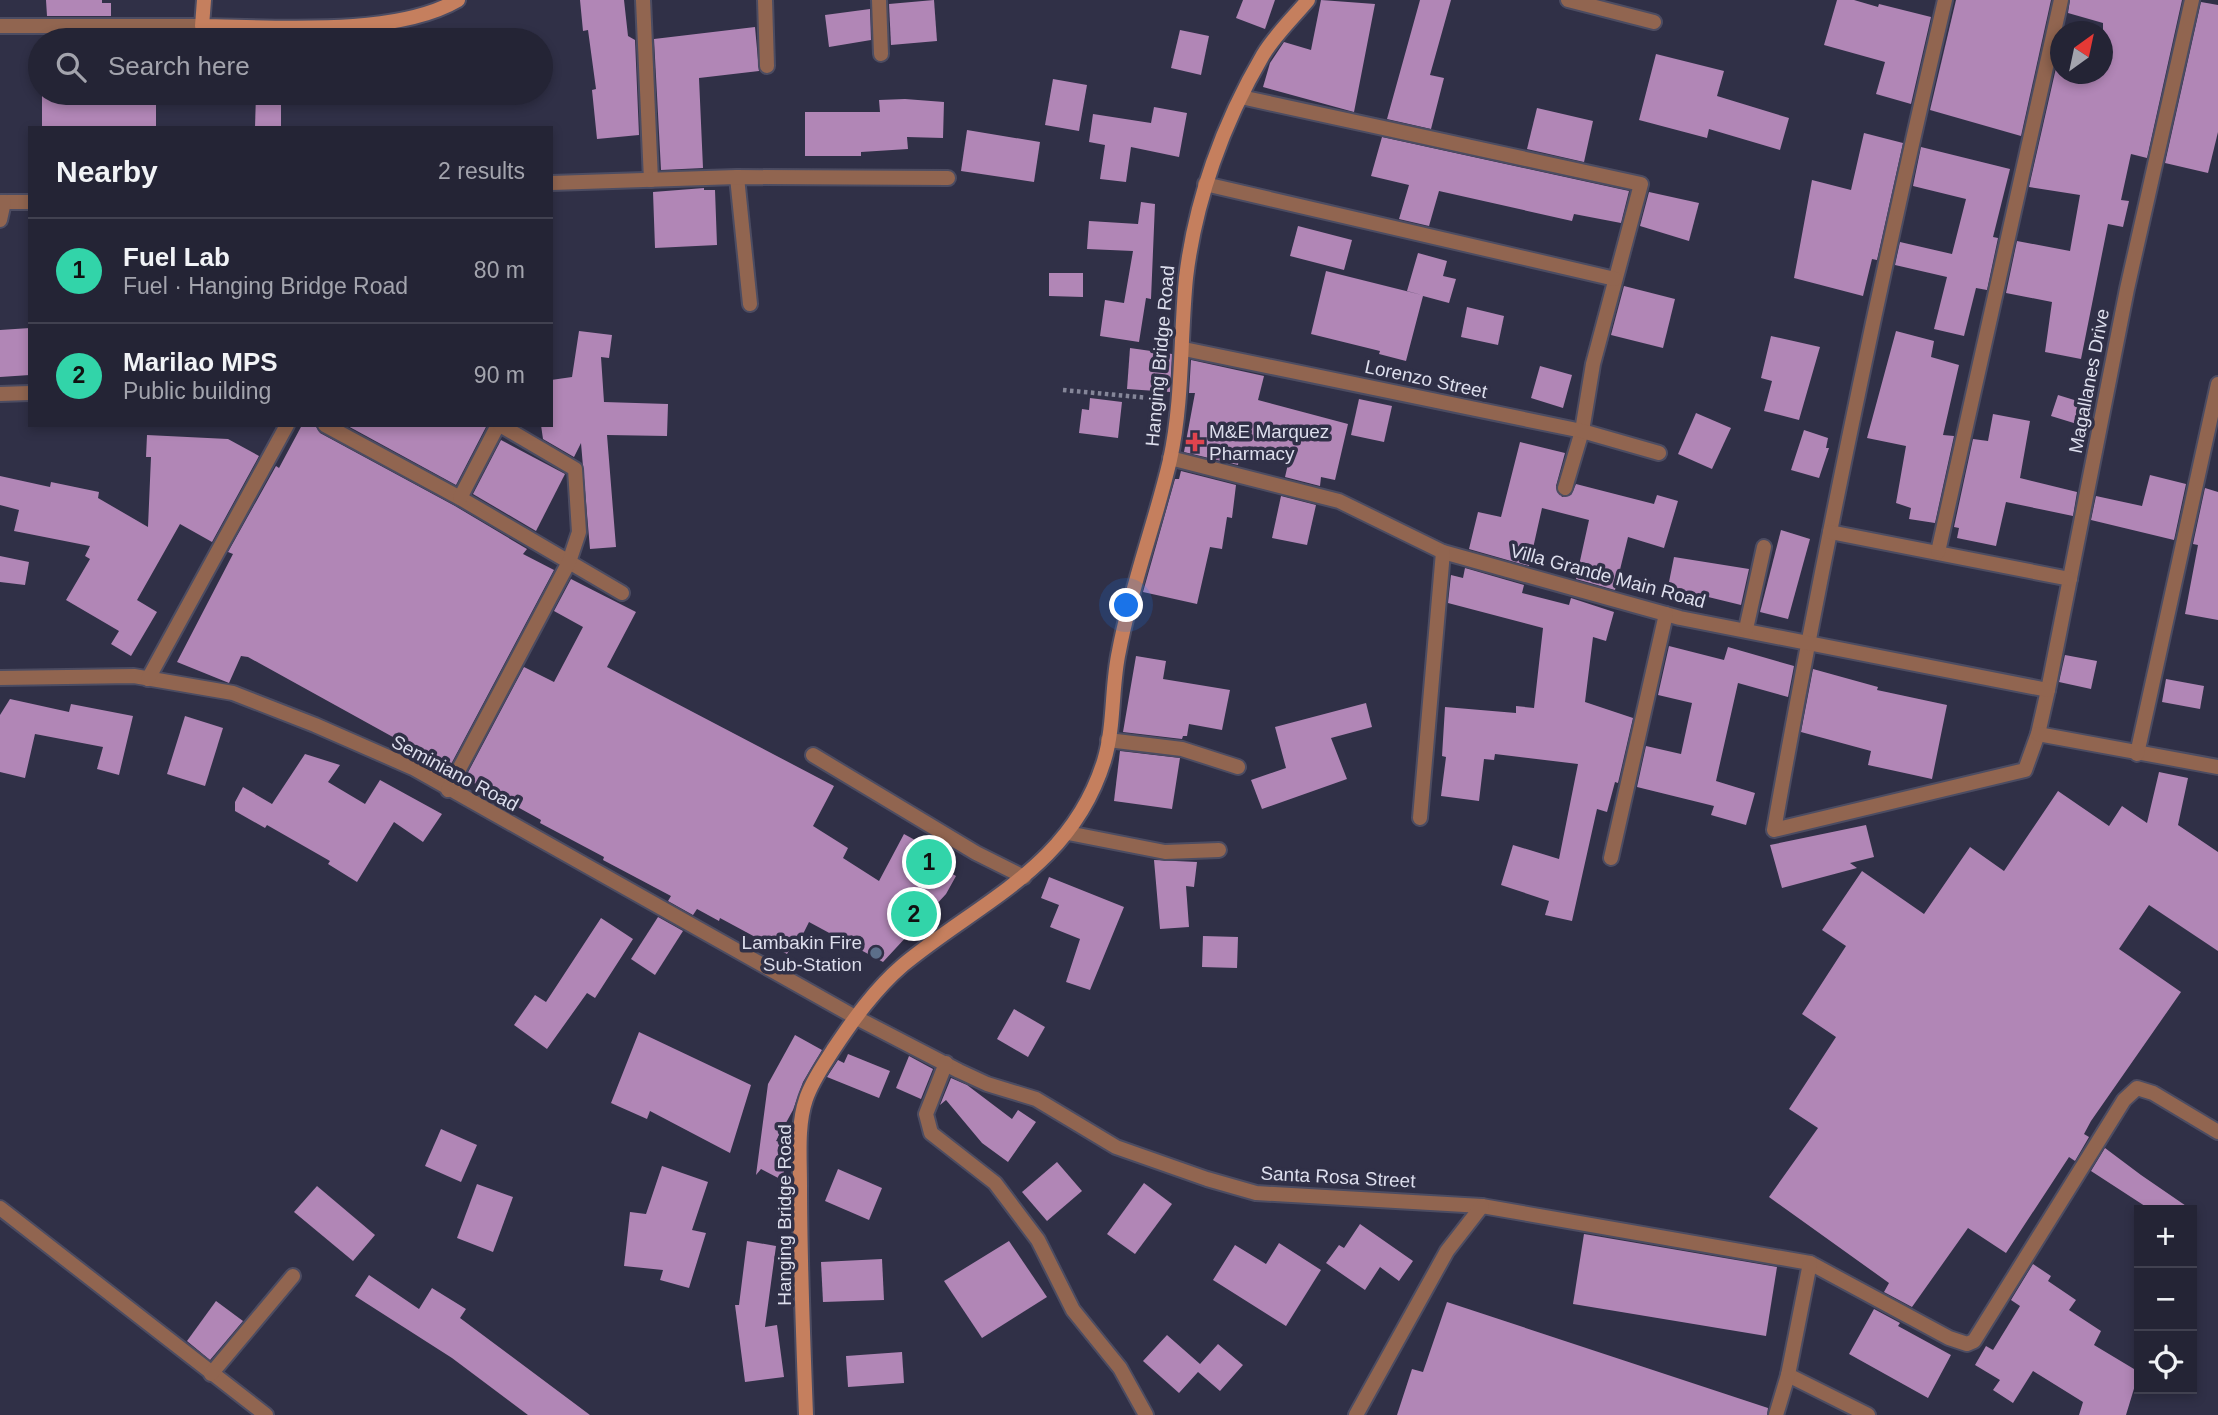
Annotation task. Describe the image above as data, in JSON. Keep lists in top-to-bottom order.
{
  "streets": {
    "street": [
      "Hanging Bridge Road",
      "Lorenzo Street",
      "Magallanes Drive",
      "Villa Grande Main Road",
      "Seminiano Road",
      "Santa Rosa Street"
    ]
  },
  "crossings": [
    ["Hanging Bridge Road", "Lorenzo Street"],
    ["Hanging Bridge Road", "Villa Grande Main Road"],
    ["Hanging Bridge Road", "Seminiano Road"],
    ["Hanging Bridge Road", "Santa Rosa Street"],
    ["Magallanes Drive", "Villa Grande Main Road"],
    ["Seminiano Road", "Santa Rosa Street"]
  ],
  "places": {
    "health": ["M&E Marquez Pharmacy"],
    "other": ["Lambakin Fire Sub-Station"]
  },
  "north": "top right",
  "page": {
    "search": "Search here",
    "heading": ["Nearby", "2 results"],
    "list": [
      {
        "mark": "1",
        "name": "Fuel Lab",
        "note": "Fuel · Hanging Bridge Road",
        "value": "80 m"
      },
      {
        "mark": "2",
        "name": "Marilao MPS",
        "note": "Public building",
        "value": "90 m"
      }
    ],
    "pins": ["1", "2"],
    "map_buttons": ["+", "−"]
  }
}
